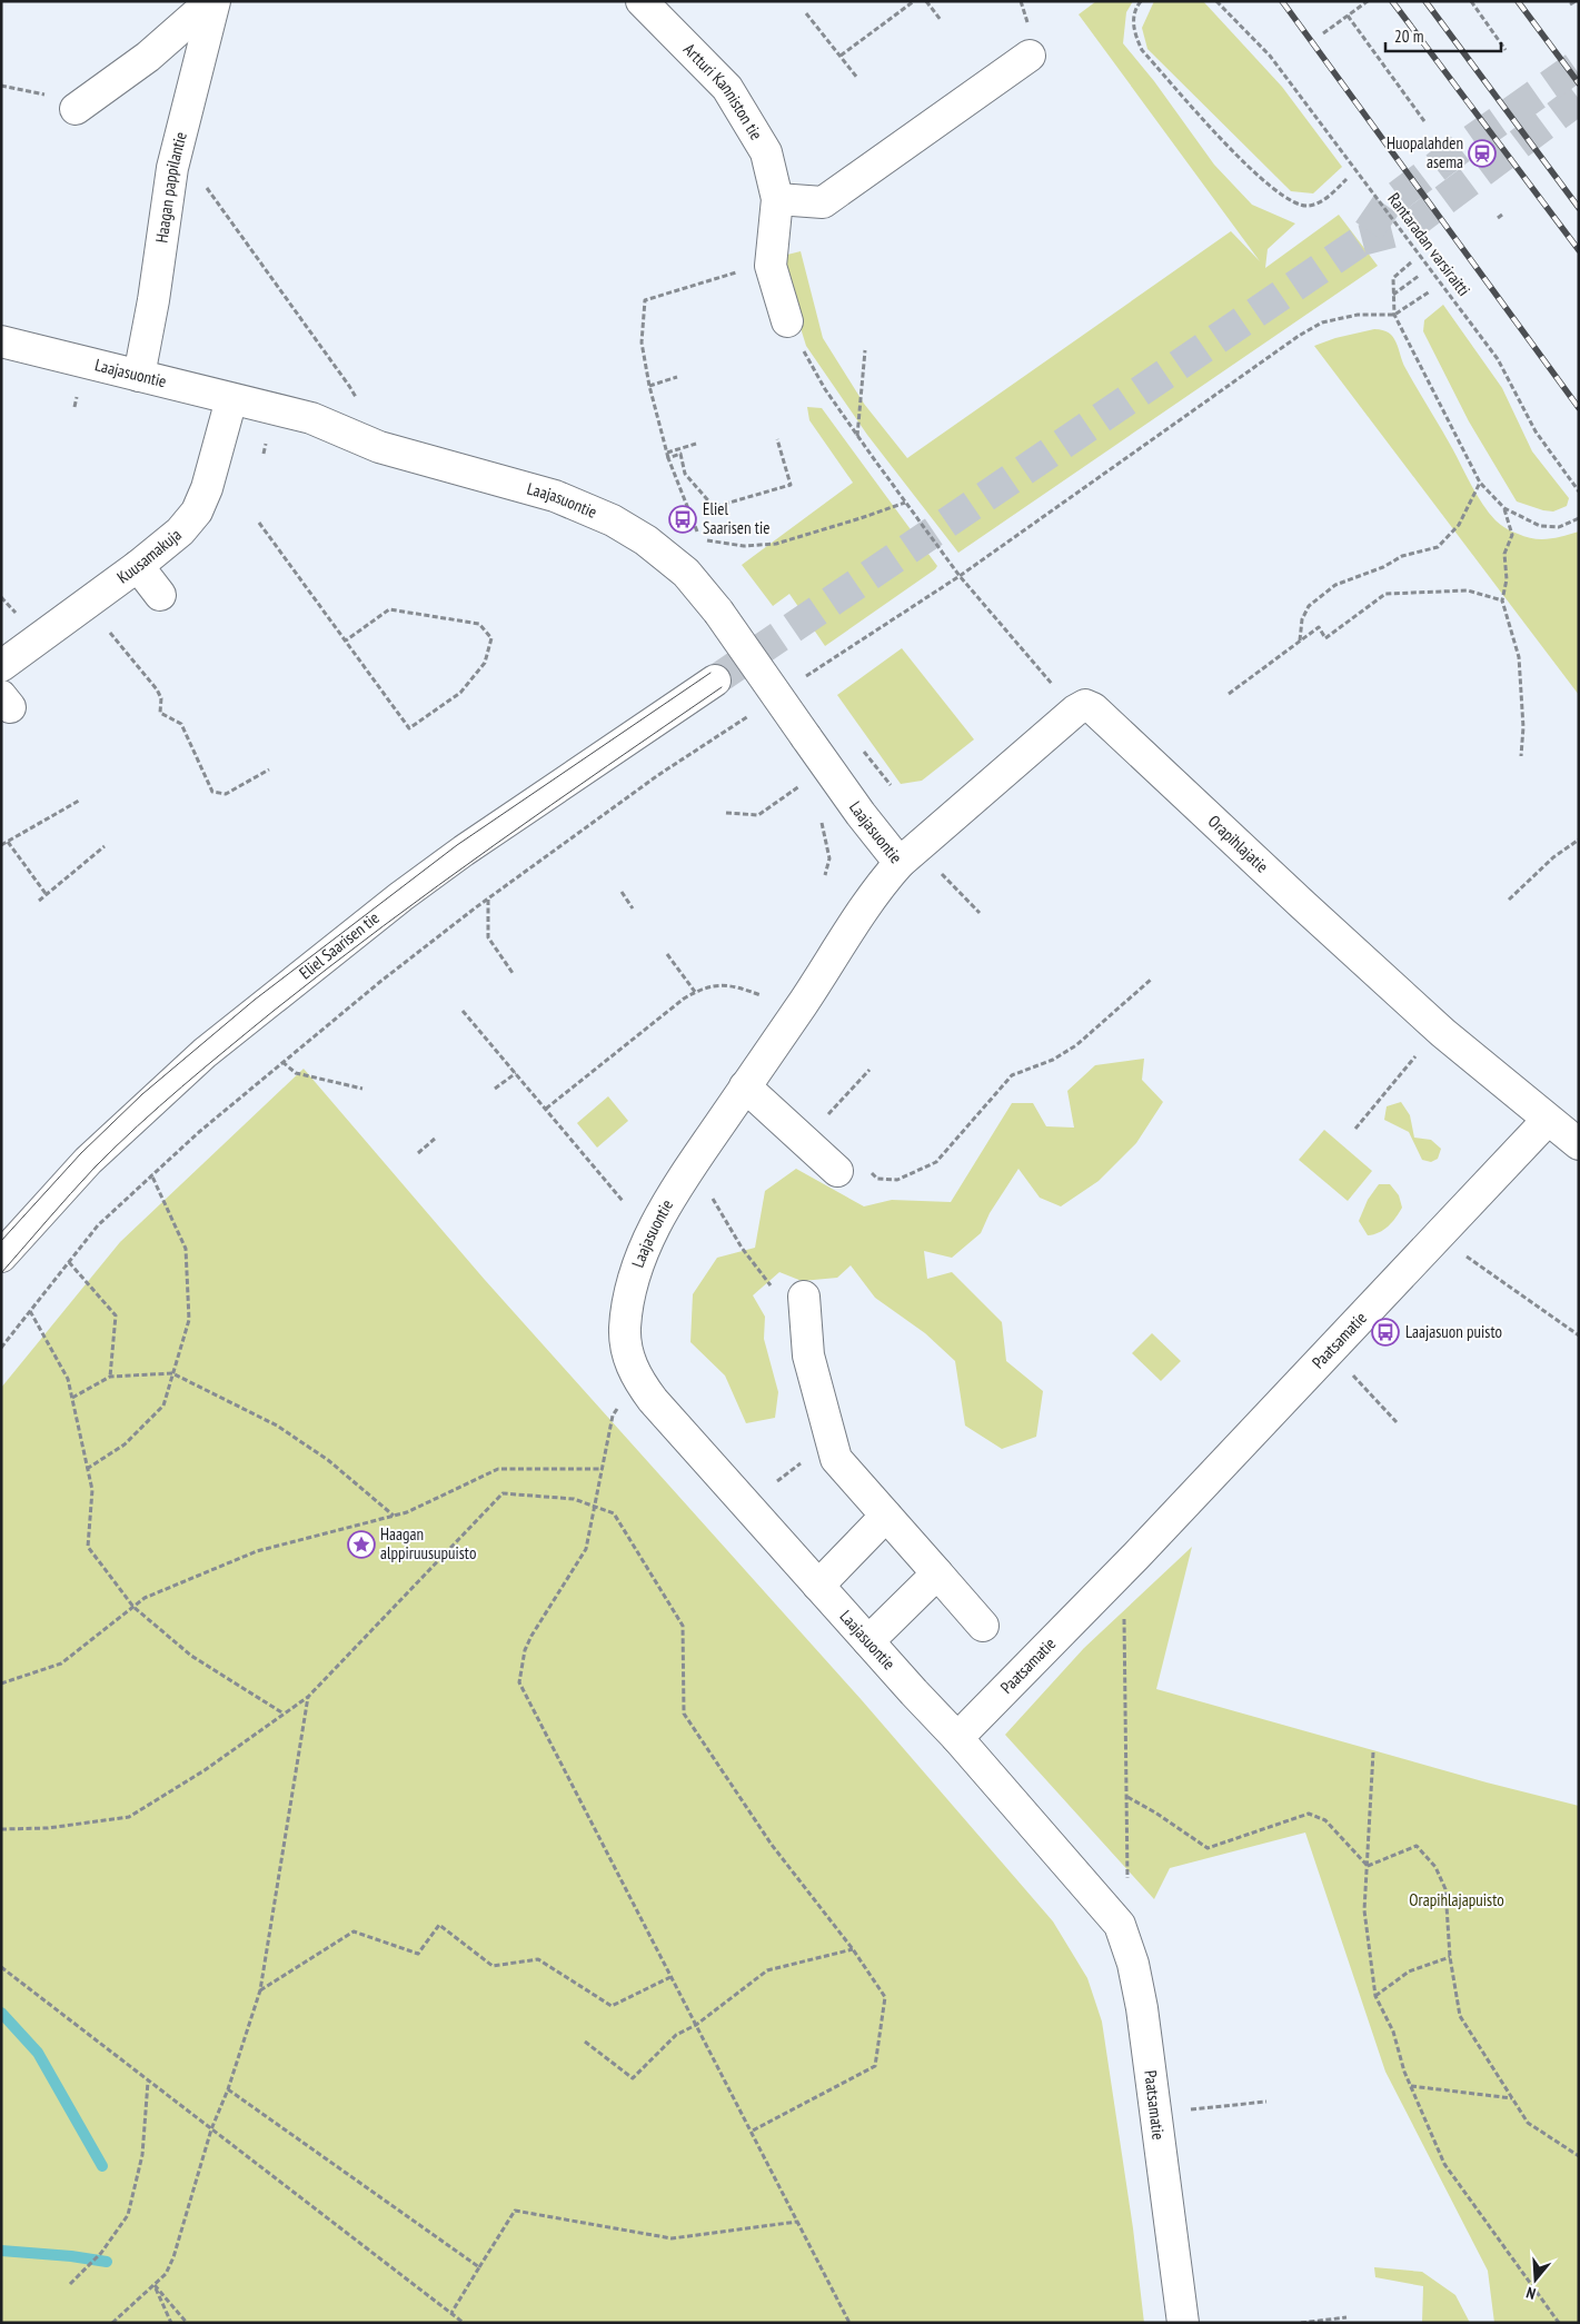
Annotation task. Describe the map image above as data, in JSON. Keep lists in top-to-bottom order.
{
  "streets": {
    "street": [
      "Artturi Kanniston tie",
      "Haagan pappilantie",
      "Laajasuontie",
      "Kuusamakuja",
      "Orapihlajatie",
      "Eliel Saarisen tie",
      "Paatsamatie"
    ],
    "path": ["Rantaradan varsiraitti"]
  },
  "crossings": [
    ["Haagan pappilantie", "Laajasuontie"],
    ["Laajasuontie", "Kuusamakuja"],
    ["Laajasuontie", "Paatsamatie"],
    ["Orapihlajatie", "Paatsamatie"]
  ],
  "parks": ["Orapihlajapuisto"],
  "places": {
    "station": ["Huopalahden asema"],
    "bus stop": ["Eliel Saarisen tie", "Laajasuon puisto"],
    "place": ["Haagan alppiruusupuisto"]
  },
  "scale_bar": "20 m",
  "north": "bottom"
}
